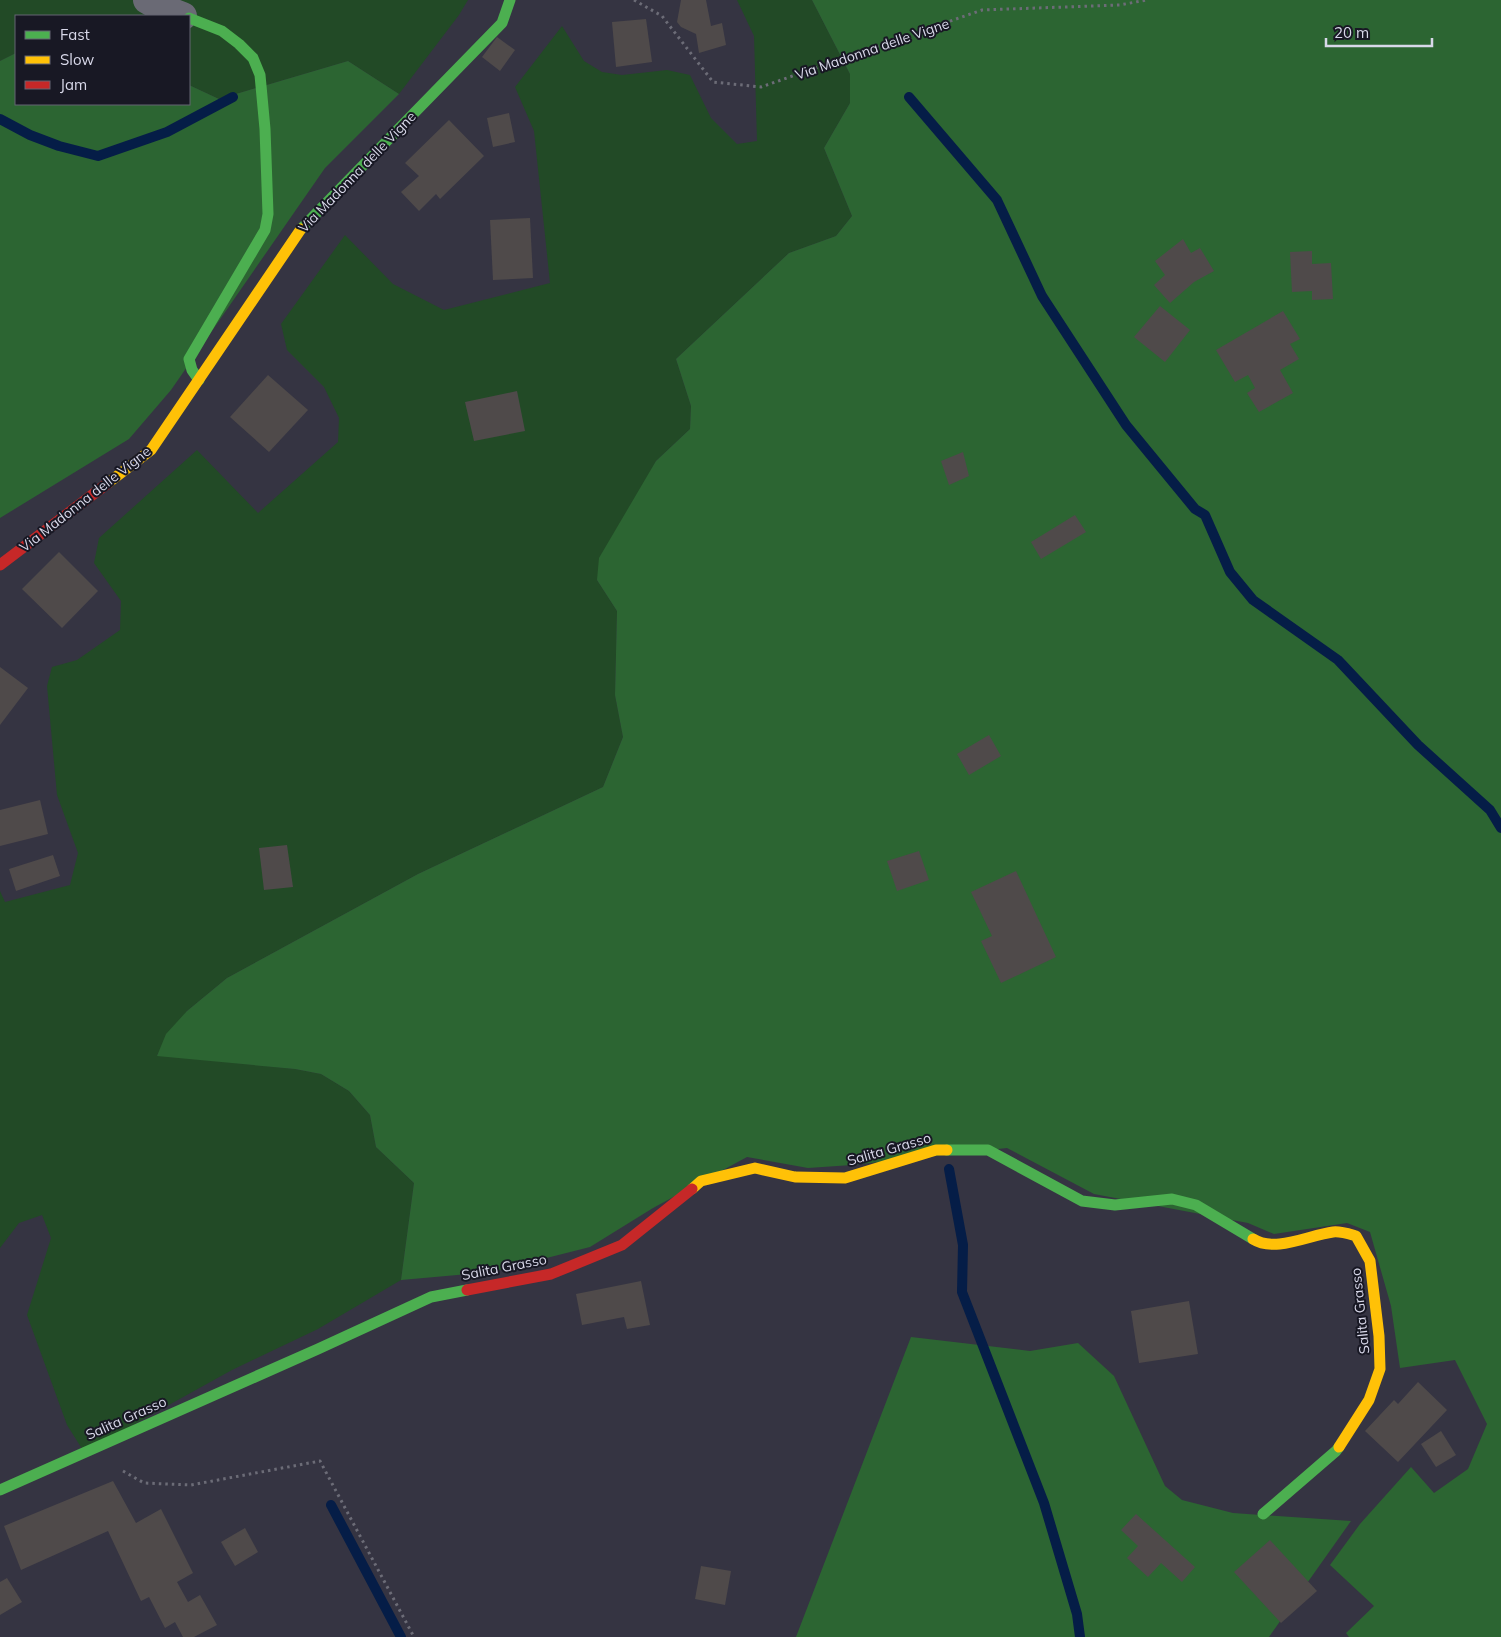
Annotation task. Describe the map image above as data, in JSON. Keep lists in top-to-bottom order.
{
  "streets": {
    "street": ["Via Madonna delle Vigne", "Salita Grasso"]
  },
  "legend": ["Fast", "Slow", "Jam"],
  "scale_bar": "20 m"
}
